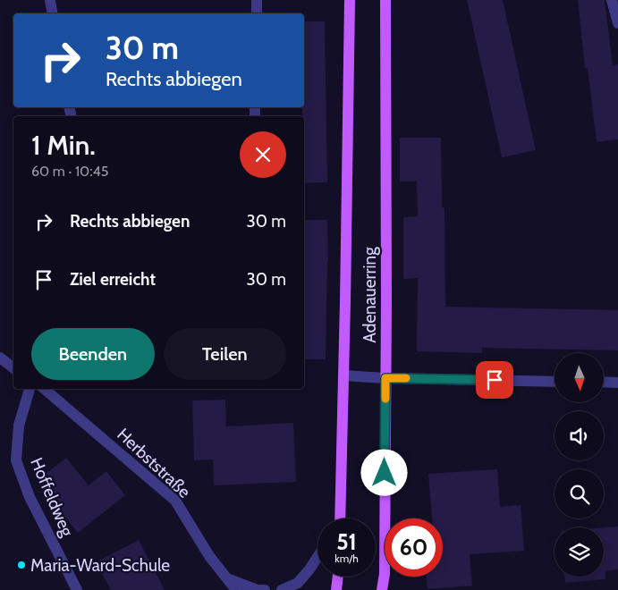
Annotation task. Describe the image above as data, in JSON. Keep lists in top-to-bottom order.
{
  "streets": {
    "main road": ["Adenauerring"],
    "street": ["Herbststraße", "Hoffeldweg"]
  },
  "places": ["Maria-Ward-Schule"],
  "north": "bottom",
  "page": {
    "turn": ["30 m", "Rechts abbiegen"],
    "heading": ["1 Min.", "60 m · 10:45"],
    "list": [
      {
        "name": "Rechts abbiegen",
        "value": "30 m"
      },
      {
        "name": "Ziel erreicht",
        "value": "30 m"
      }
    ],
    "buttons": ["Beenden", "Teilen"],
    "speed": "51 km/h",
    "limit": "60"
  }
}
